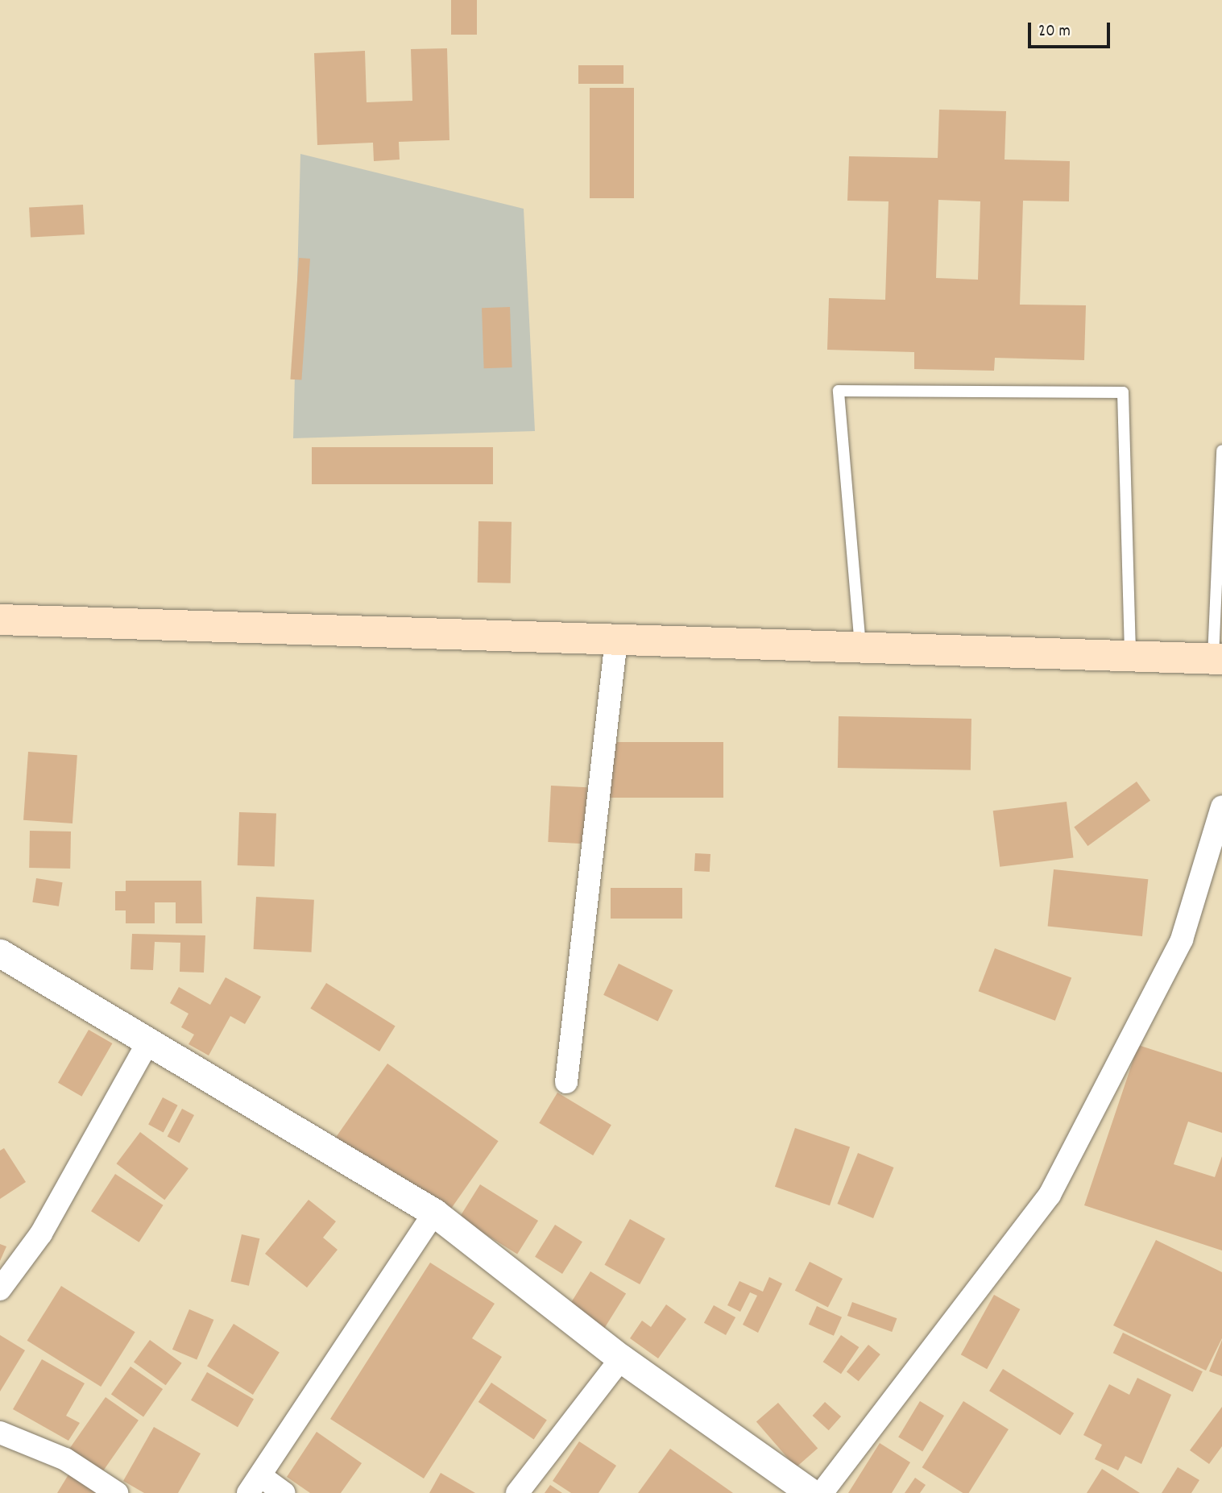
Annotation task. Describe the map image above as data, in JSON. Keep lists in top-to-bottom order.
{
  "scale_bar": "20 m"
}
